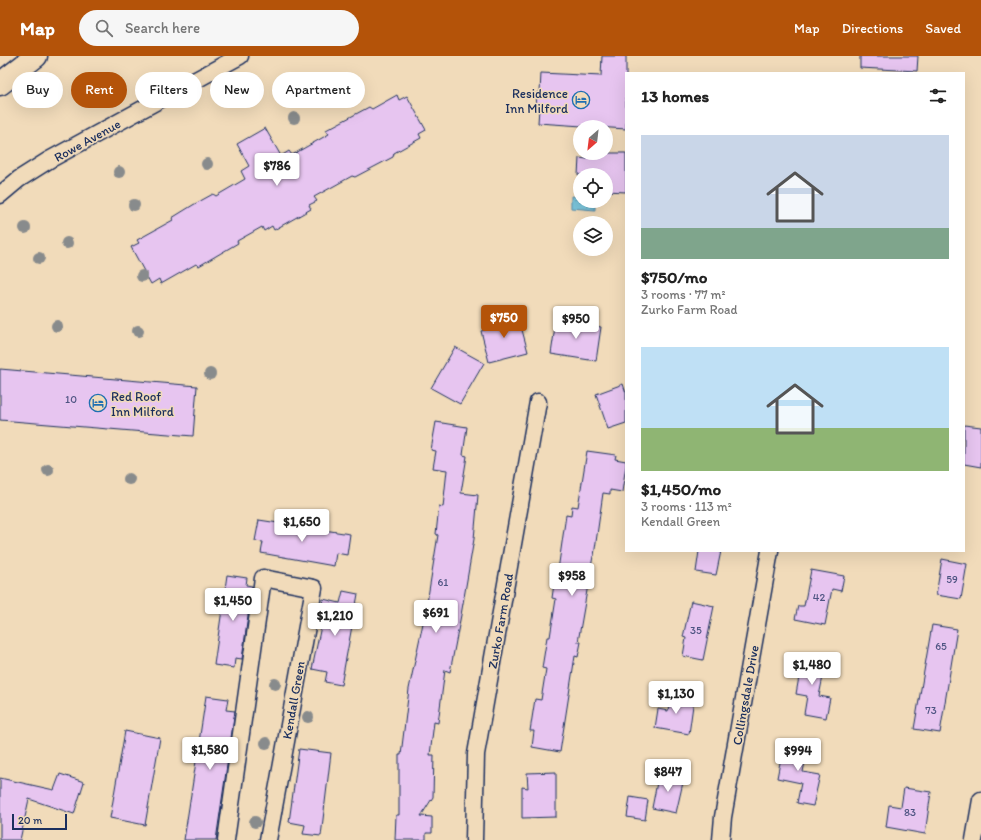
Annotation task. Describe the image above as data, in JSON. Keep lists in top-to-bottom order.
{
  "streets": {
    "street": [
      "Rowe Avenue",
      "Zurko Farm Road",
      "Collingsdale Drive",
      "Kendall Green"
    ]
  },
  "places": {
    "hotel": ["Residence Inn Milford", "Red Roof Inn Milford"]
  },
  "house_numbers": [
    "10",
    "59",
    "61",
    "42",
    "35",
    "65",
    "73",
    "83"
  ],
  "scale_bar": "20 m",
  "north": "bottom left",
  "page": {
    "header": "Map",
    "search": "Search here",
    "nav": ["Map", "Directions", "Saved"],
    "chip": [
      "Buy",
      "Rent",
      "Filters",
      "New",
      "Apartment"
    ],
    "heading": "13 homes",
    "list": [
      {
        "name": "$750/mo",
        "note": "3 rooms · 77 m² · Zurko Farm Road"
      },
      {
        "name": "$1,450/mo",
        "note": "3 rooms · 113 m² · Kendall Green"
      }
    ],
    "price": [
      "$786",
      "$750",
      "$950",
      "$1,650",
      "$958",
      "$1,450",
      "$691",
      "$1,210",
      "$1,480",
      "$1,130",
      "$1,580",
      "$994",
      "$847"
    ],
    "scale": "20 m"
  }
}
